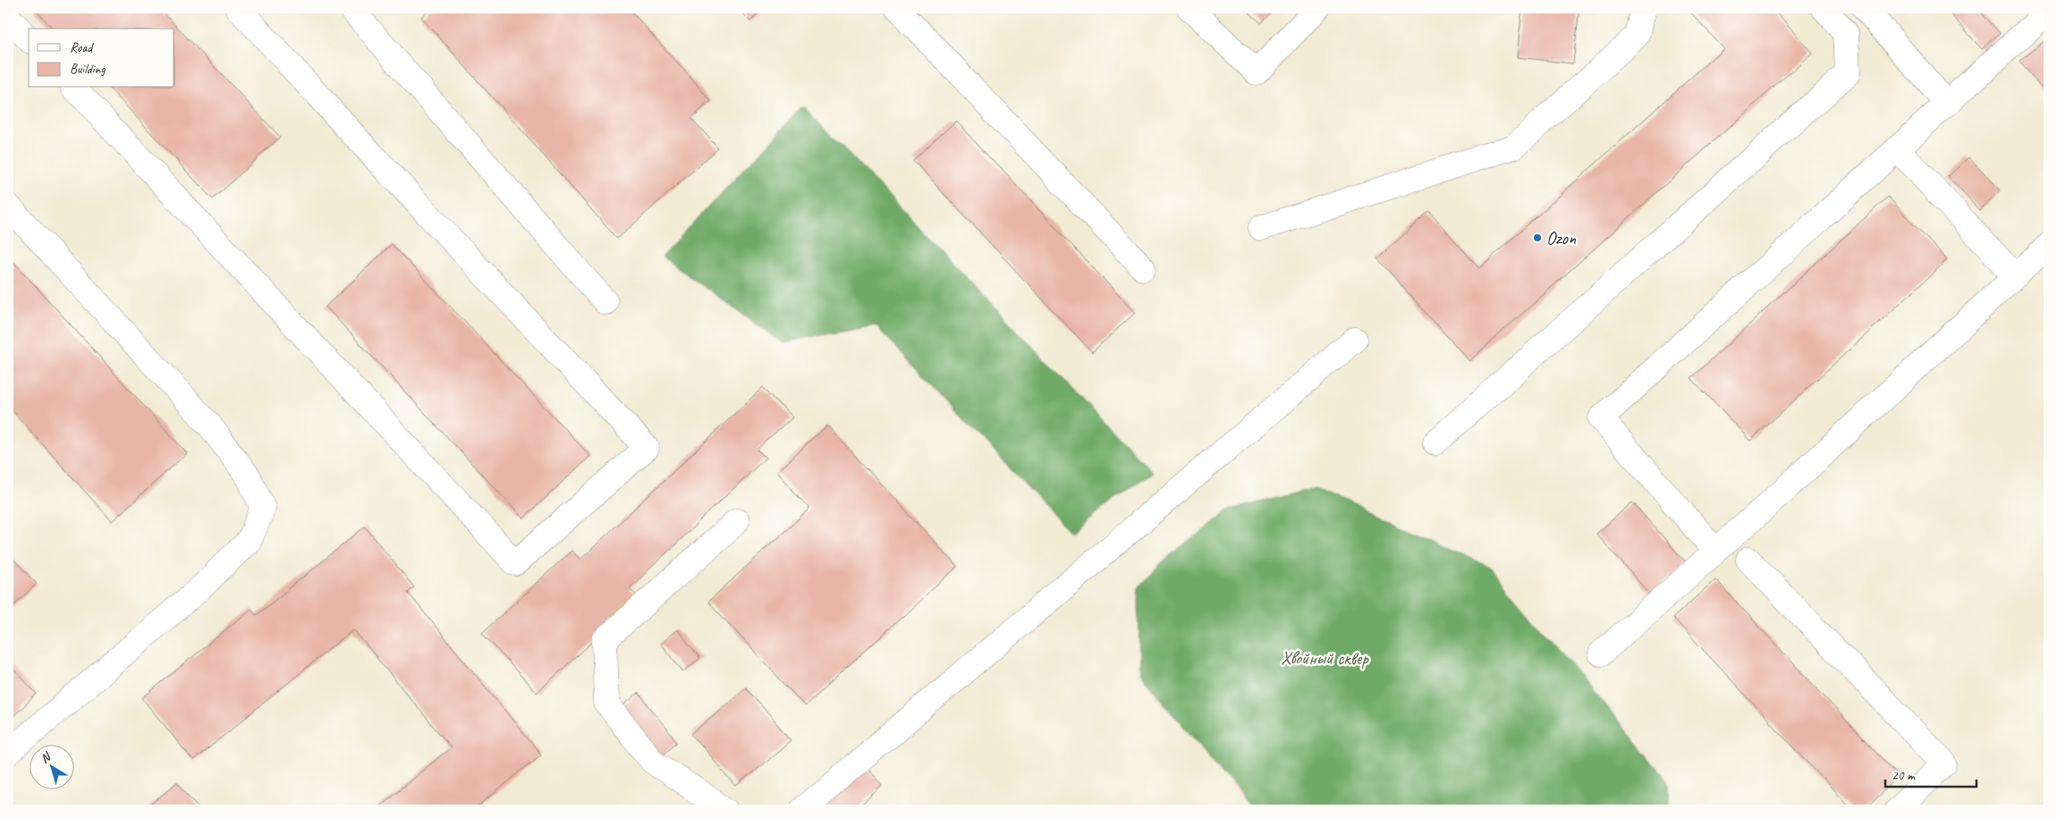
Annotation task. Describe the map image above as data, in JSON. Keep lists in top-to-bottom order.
{
  "parks": ["Хвойный сквер"],
  "places": ["Ozon"],
  "legend": ["Road", "Building"],
  "scale_bar": "20 m",
  "north": "top left"
}
